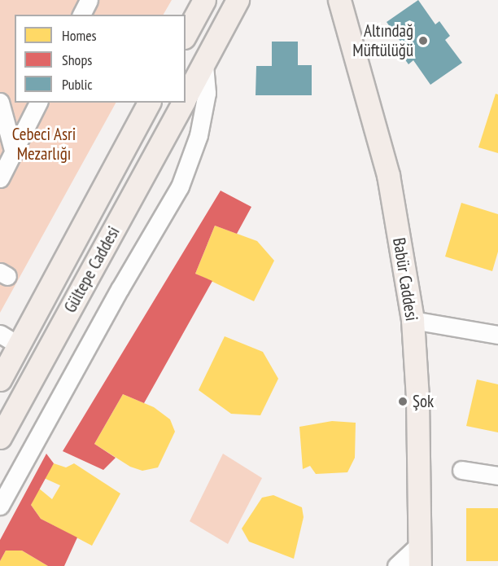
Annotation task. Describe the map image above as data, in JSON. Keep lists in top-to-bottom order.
{
  "streets": {
    "main road": ["Gültepe Caddesi", "Babür Caddesi"]
  },
  "parks": ["Cebeci Asri Mezarlığı"],
  "places": ["Altındağ Müftülüğü", "Şok"],
  "legend": ["Homes", "Shops", "Public"]
}
